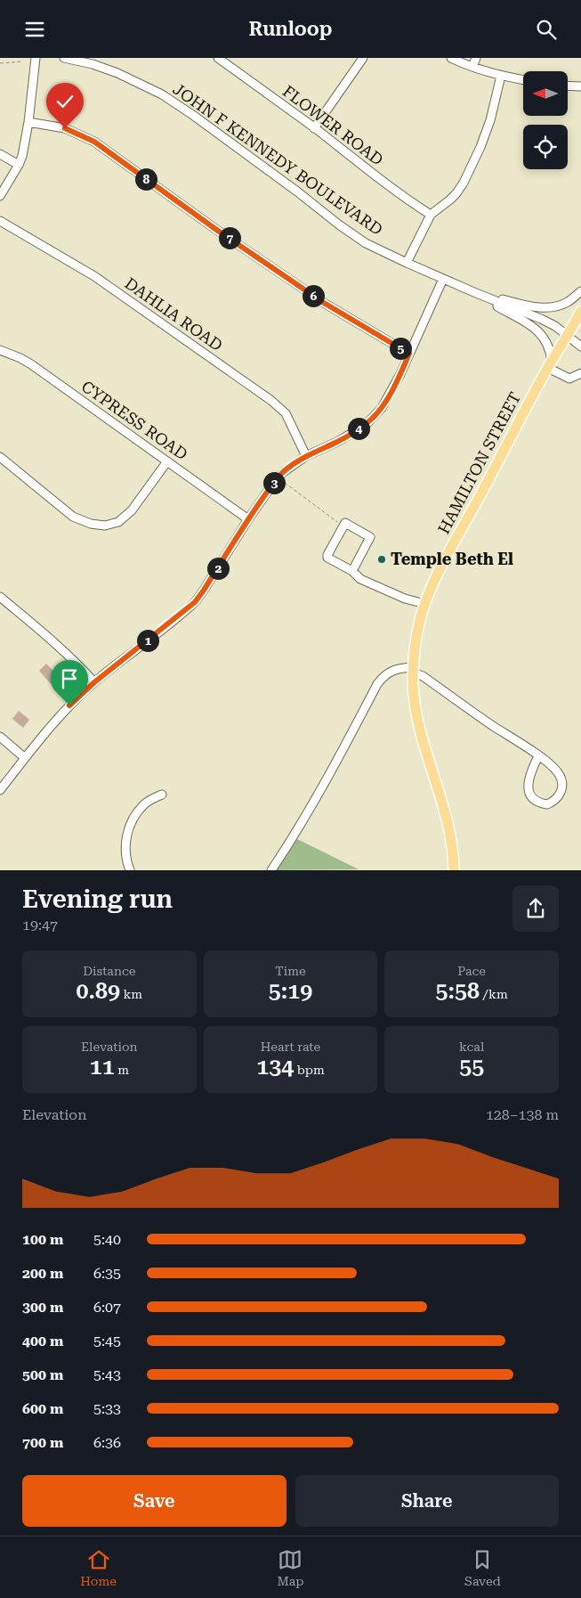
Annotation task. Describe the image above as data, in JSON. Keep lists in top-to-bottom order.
{
  "streets": {
    "main road": ["HAMILTON STREET"],
    "street": [
      "FLOWER ROAD",
      "JOHN F KENNEDY BOULEVARD",
      "DAHLIA ROAD",
      "CYPRESS ROAD"
    ]
  },
  "crossings": [
    ["JOHN F KENNEDY BOULEVARD", "HAMILTON STREET"]
  ],
  "places": ["Temple Beth El"],
  "north": "left",
  "page": {
    "header": "Runloop",
    "pins": [
      "8",
      "7",
      "6",
      "5",
      "4",
      "3",
      "2",
      "1"
    ],
    "heading": ["Evening run", "19:47"],
    "stats": [
      ["Distance", "0.89 km"],
      ["Time", "5:19"],
      ["Pace", "5:58 /km"],
      ["Elevation", "11 m"],
      ["Heart rate", "134 bpm"],
      ["kcal", "55"]
    ],
    "chart": ["Elevation", "128–138 m"],
    "list": [
      {
        "name": "100 m",
        "note": "5:40"
      },
      {
        "name": "200 m",
        "note": "6:35"
      },
      {
        "name": "300 m",
        "note": "6:07"
      },
      {
        "name": "400 m",
        "note": "5:45"
      },
      {
        "name": "500 m",
        "note": "5:43"
      },
      {
        "name": "600 m",
        "note": "5:33"
      },
      {
        "name": "700 m",
        "note": "6:36"
      }
    ],
    "buttons": ["Save", "Share"],
    "tabs": ["Home", "Map", "Saved"]
  }
}
